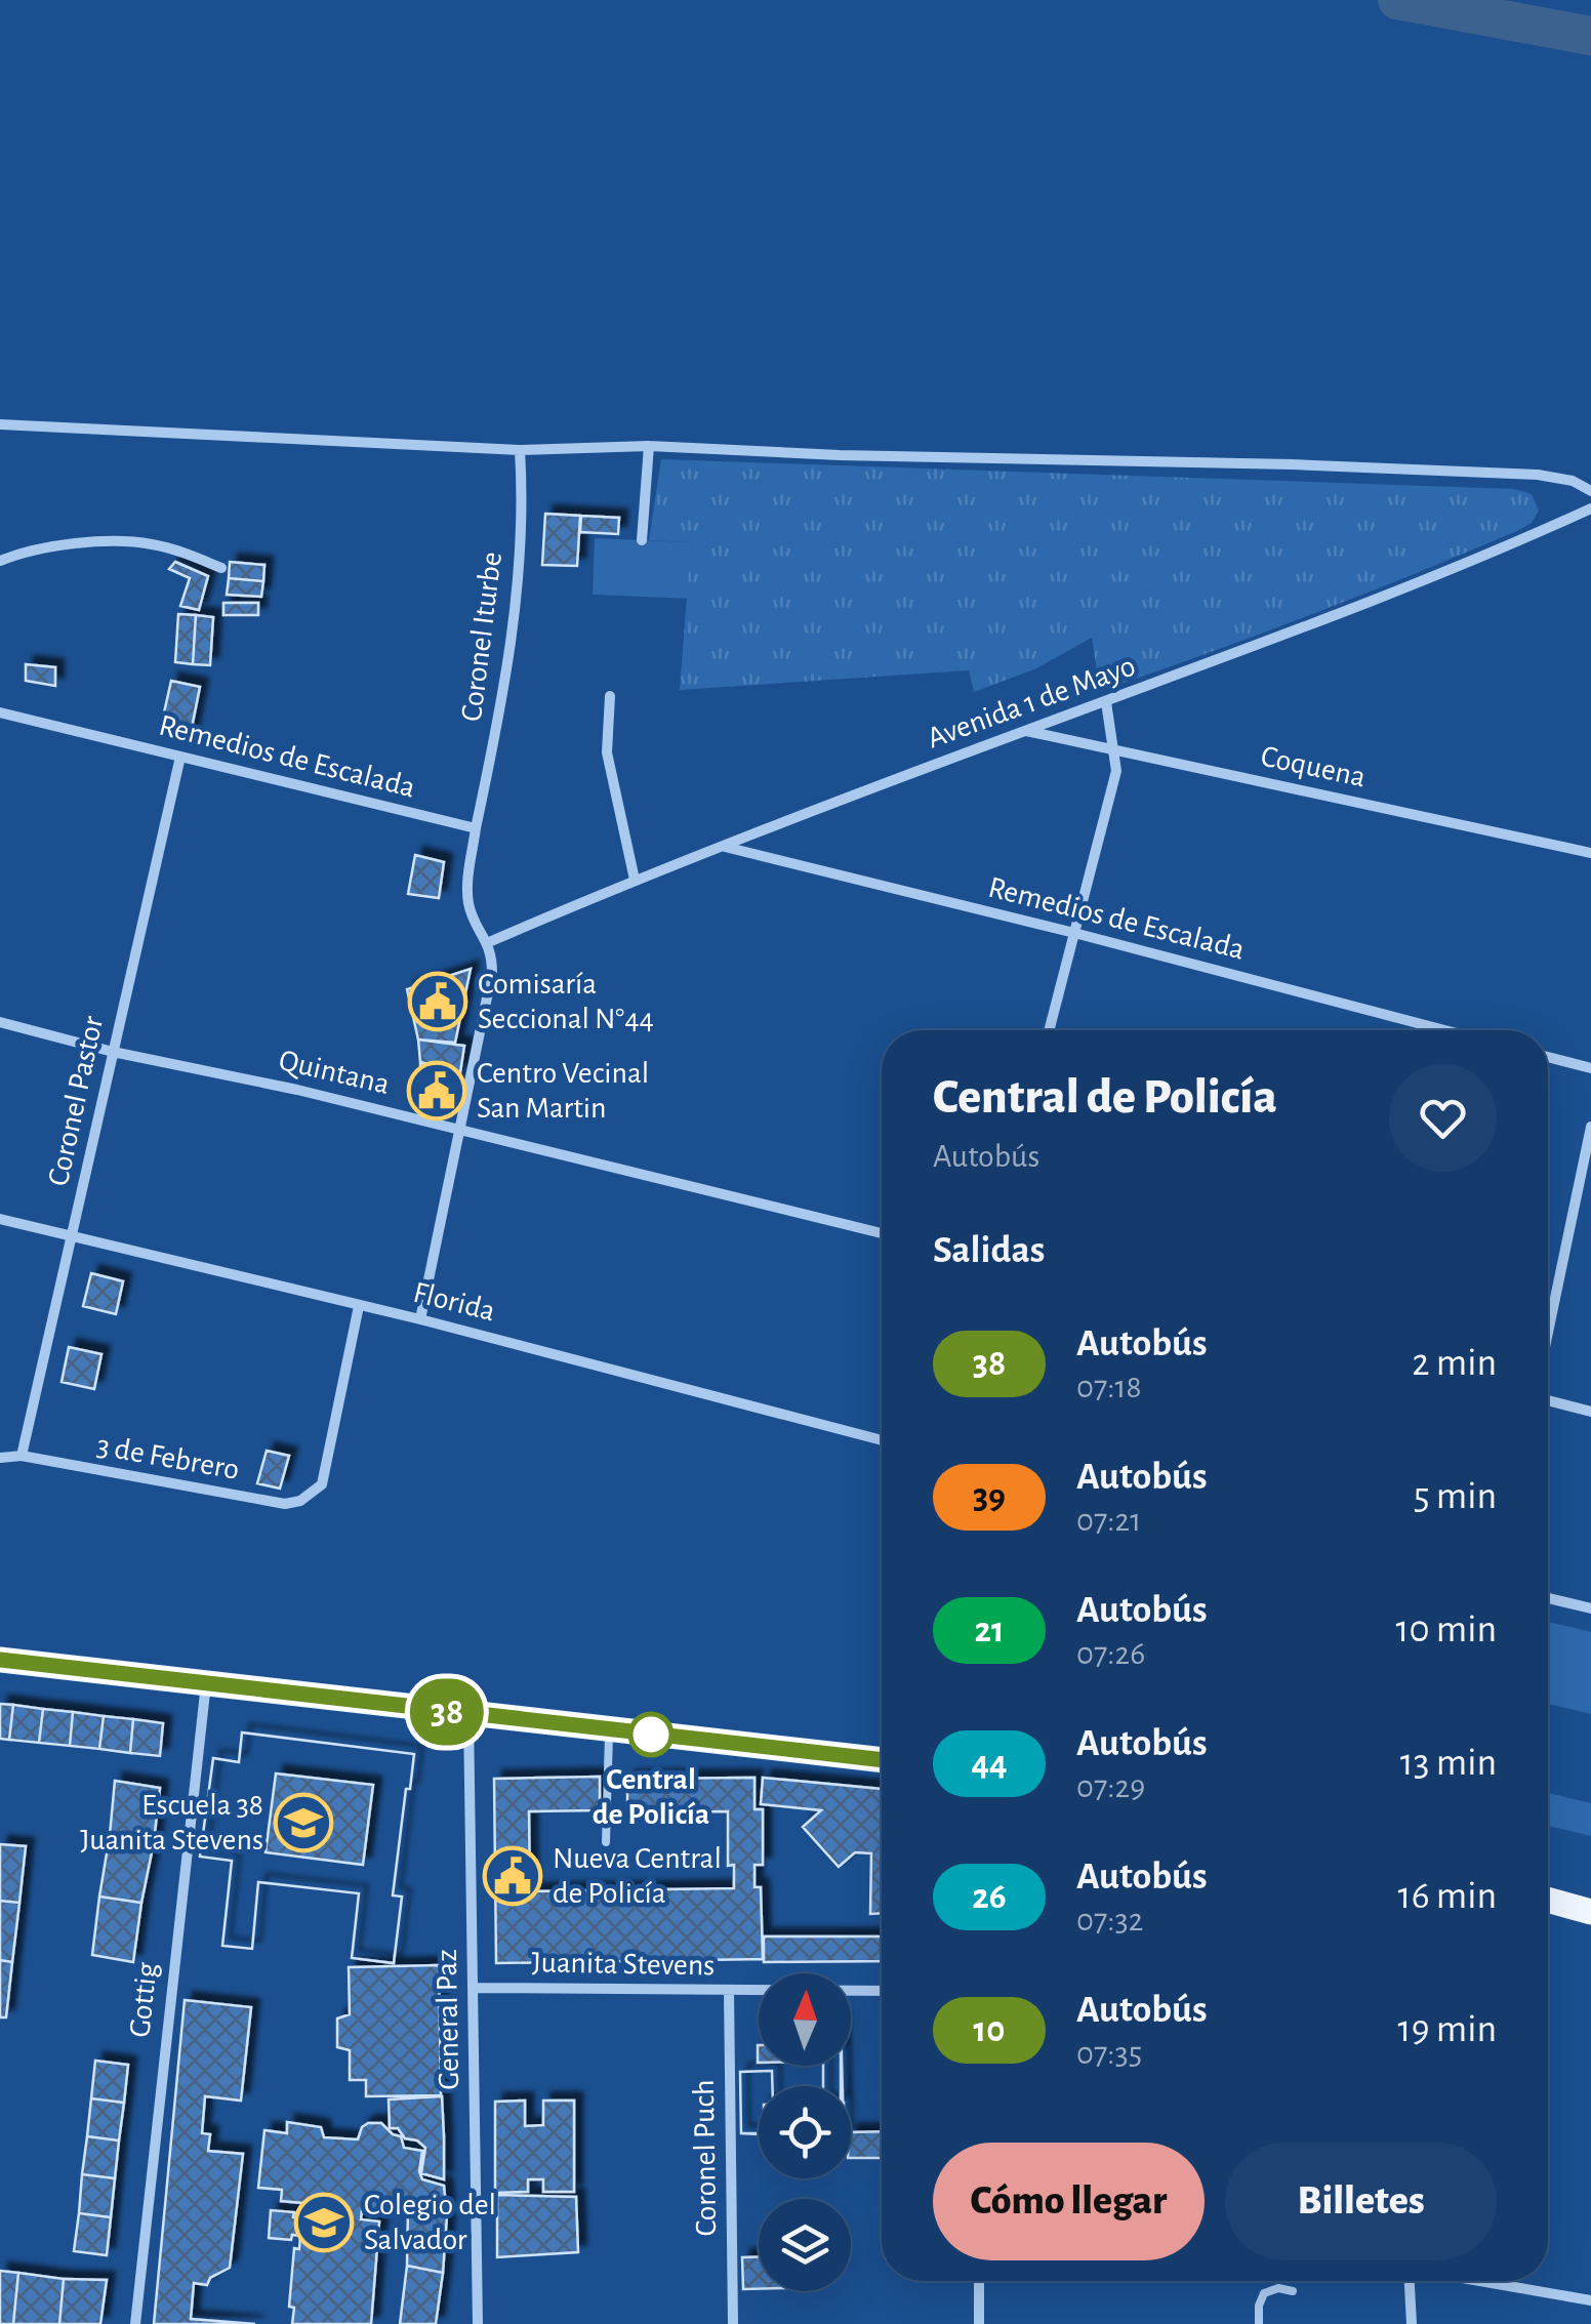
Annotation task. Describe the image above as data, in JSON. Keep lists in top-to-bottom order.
{
  "streets": {
    "street": [
      "Coronel Iturbe",
      "Avenida 1 de Mayo",
      "Remedios de Escalada",
      "Coquena",
      "Quintana",
      "Coronel Pastor",
      "Florida",
      "3 de Febrero",
      "Juanita Stevens",
      "Gottig",
      "General Paz",
      "Coronel Puch"
    ]
  },
  "crossings": [
    ["Coronel Iturbe", "Remedios de Escalada"],
    ["Avenida 1 de Mayo", "Remedios de Escalada"],
    ["Avenida 1 de Mayo", "Coquena"],
    ["Remedios de Escalada", "Coronel Pastor"],
    ["Quintana", "Coronel Pastor"],
    ["Coronel Pastor", "Florida"],
    ["Coronel Pastor", "3 de Febrero"],
    ["Florida", "3 de Febrero"],
    ["Juanita Stevens", "General Paz"],
    ["Juanita Stevens", "Coronel Puch"]
  ],
  "places": {
    "public building": ["Comisaría Seccional N°44", "Centro Vecinal San Martin", "Nueva Central de Policía"],
    "other": ["Central de Policía"],
    "school or university": ["Escuela 38 Juanita Stevens", "Colegio del Salvador"]
  },
  "lines": ["bus line 38"],
  "north": "top",
  "page": {
    "on_map": "38",
    "heading": [
      ["Central de Policía", "Autobús"],
      "Salidas"
    ],
    "list": [
      {
        "mark": "38",
        "name": "Autobús",
        "note": "07:18",
        "value": "2 min"
      },
      {
        "mark": "39",
        "name": "Autobús",
        "note": "07:21",
        "value": "5 min"
      },
      {
        "mark": "21",
        "name": "Autobús",
        "note": "07:26",
        "value": "10 min"
      },
      {
        "mark": "44",
        "name": "Autobús",
        "note": "07:29",
        "value": "13 min"
      },
      {
        "mark": "26",
        "name": "Autobús",
        "note": "07:32",
        "value": "16 min"
      },
      {
        "mark": "10",
        "name": "Autobús",
        "note": "07:35",
        "value": "19 min"
      }
    ],
    "buttons": ["Cómo llegar", "Billetes"]
  }
}
